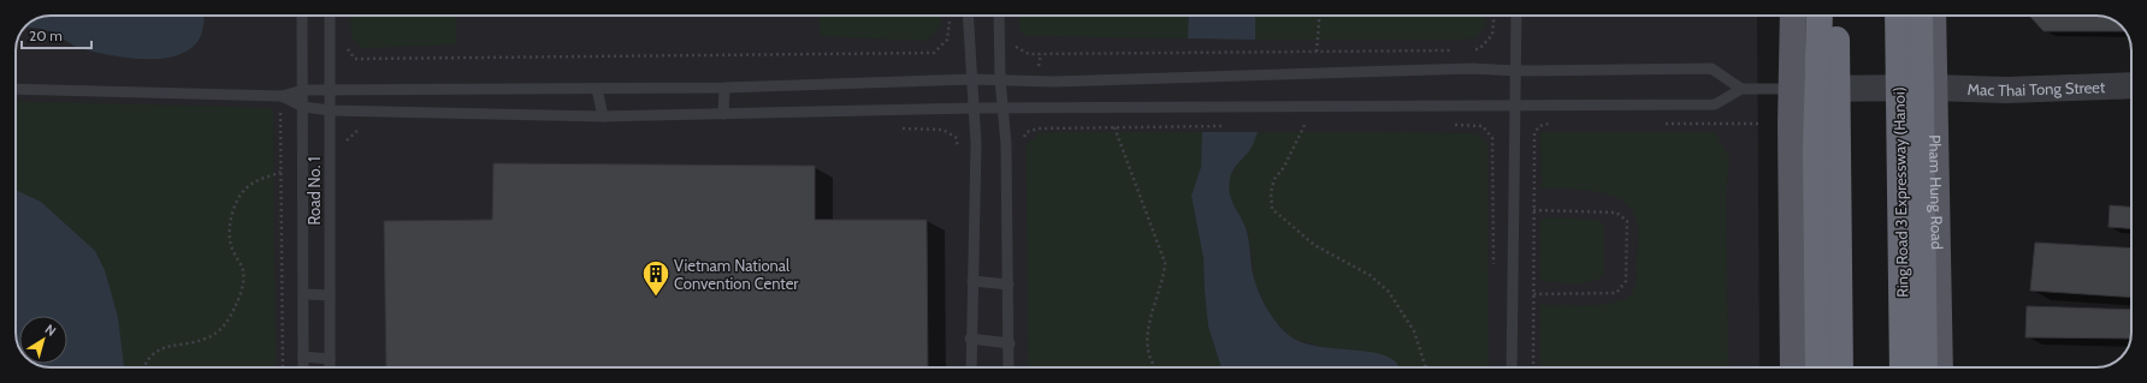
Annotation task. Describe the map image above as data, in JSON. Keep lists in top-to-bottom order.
{
  "streets": {
    "highway": ["Ring Road 3 Expressway (Hanoi)"],
    "main road": ["Pham Hung Road"],
    "street": ["Mac Thai Tong Street"],
    "lane": ["Road No. 1"]
  },
  "crossings": [
    ["Mac Thai Tong Street", "Pham Hung Road"]
  ],
  "places": {
    "building": ["Vietnam National Convention Center"]
  },
  "scale_bar": "20 m",
  "north": "top right"
}
